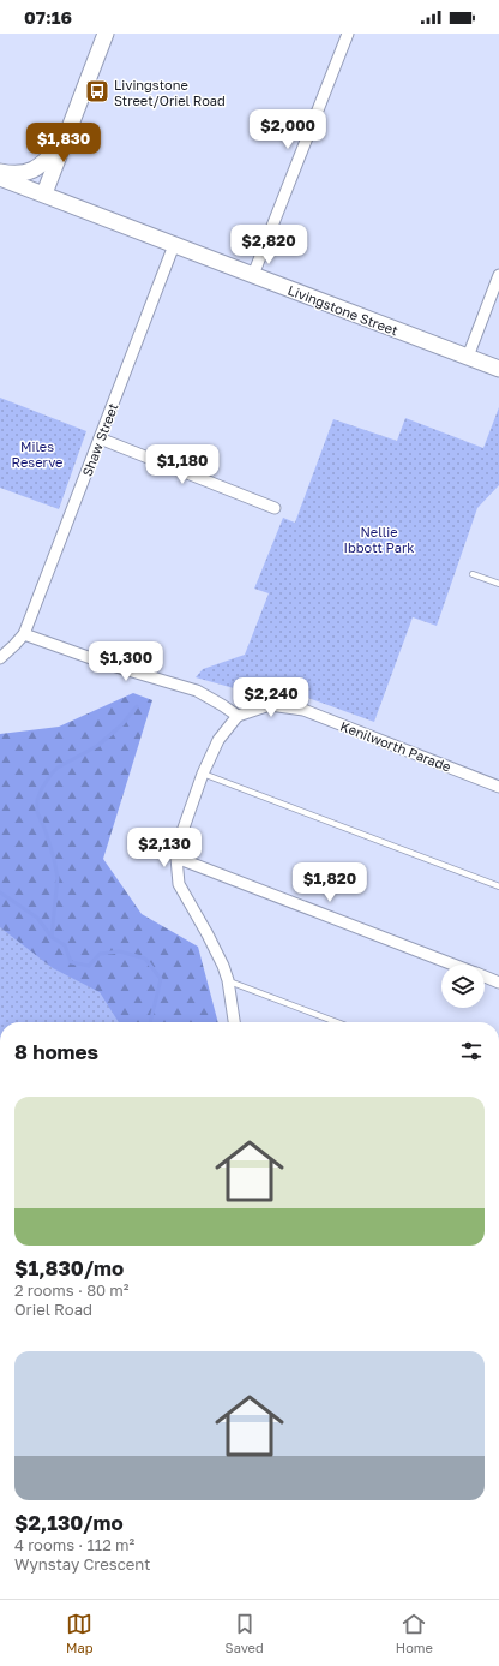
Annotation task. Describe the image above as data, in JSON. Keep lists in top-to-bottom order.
{
  "streets": {
    "main road": ["Livingstone Street"],
    "street": ["Shaw Street", "Kenilworth Parade"]
  },
  "crossings": [
    ["Livingstone Street", "Shaw Street"]
  ],
  "parks": ["Miles Reserve", "Nellie Ibbott Park"],
  "places": {
    "bus stop": ["Livingstone Street/Oriel Road"]
  },
  "page": {
    "status": "07:16",
    "price": [
      "$2,000",
      "$1,830",
      "$2,820",
      "$1,180",
      "$1,300",
      "$2,240",
      "$2,130",
      "$1,820"
    ],
    "heading": "8 homes",
    "list": [
      {
        "name": "$1,830/mo",
        "note": "2 rooms · 80 m² · Oriel Road"
      },
      {
        "name": "$2,130/mo",
        "note": "4 rooms · 112 m² · Wynstay Crescent"
      }
    ],
    "tabs": ["Map", "Saved", "Home"]
  }
}
